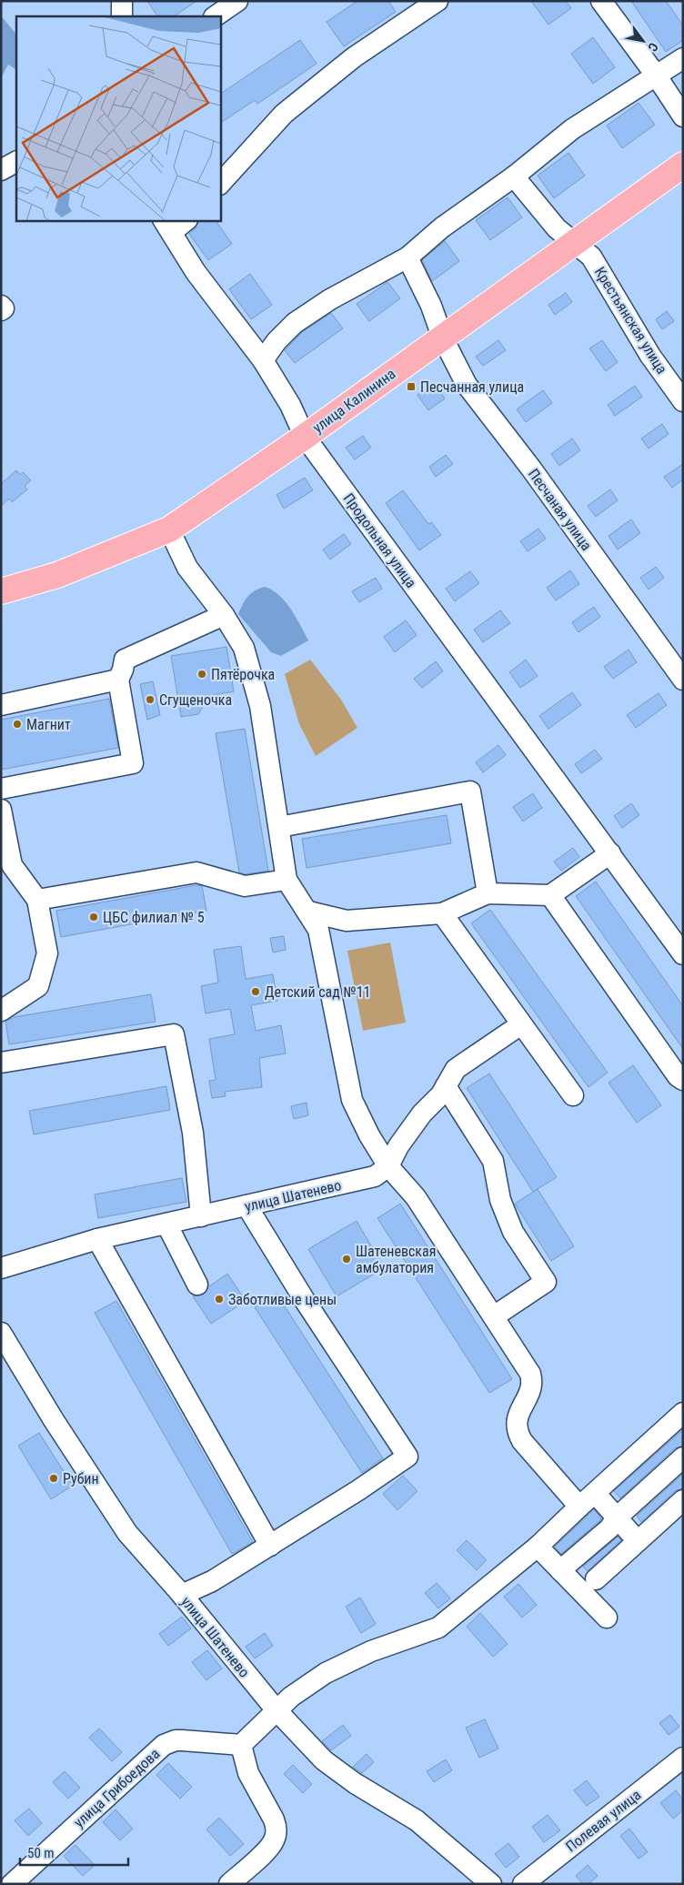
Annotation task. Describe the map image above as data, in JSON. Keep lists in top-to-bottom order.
{
  "streets": {
    "main road": ["улица Калинина"],
    "street": [
      "Крестьянская улица",
      "Песчаная улица",
      "Продольная улица",
      "улица Шатенево",
      "улица Грибоедова",
      "Полевая улица"
    ]
  },
  "crossings": [
    ["Крестьянская улица", "улица Калинина"],
    ["улица Калинина", "Песчаная улица"],
    ["улица Калинина", "Продольная улица"]
  ],
  "places": {
    "transit": ["Песчанная улица"],
    "other": [
      "Пятёрочка",
      "Сгущеночка",
      "Магнит",
      "ЦБС филиал № 5",
      "Детский сад №11",
      "Шатеневская амбулатория",
      "Заботливые цены",
      "Рубин"
    ]
  },
  "scale_bar": "50 m",
  "north": "bottom right"
}
